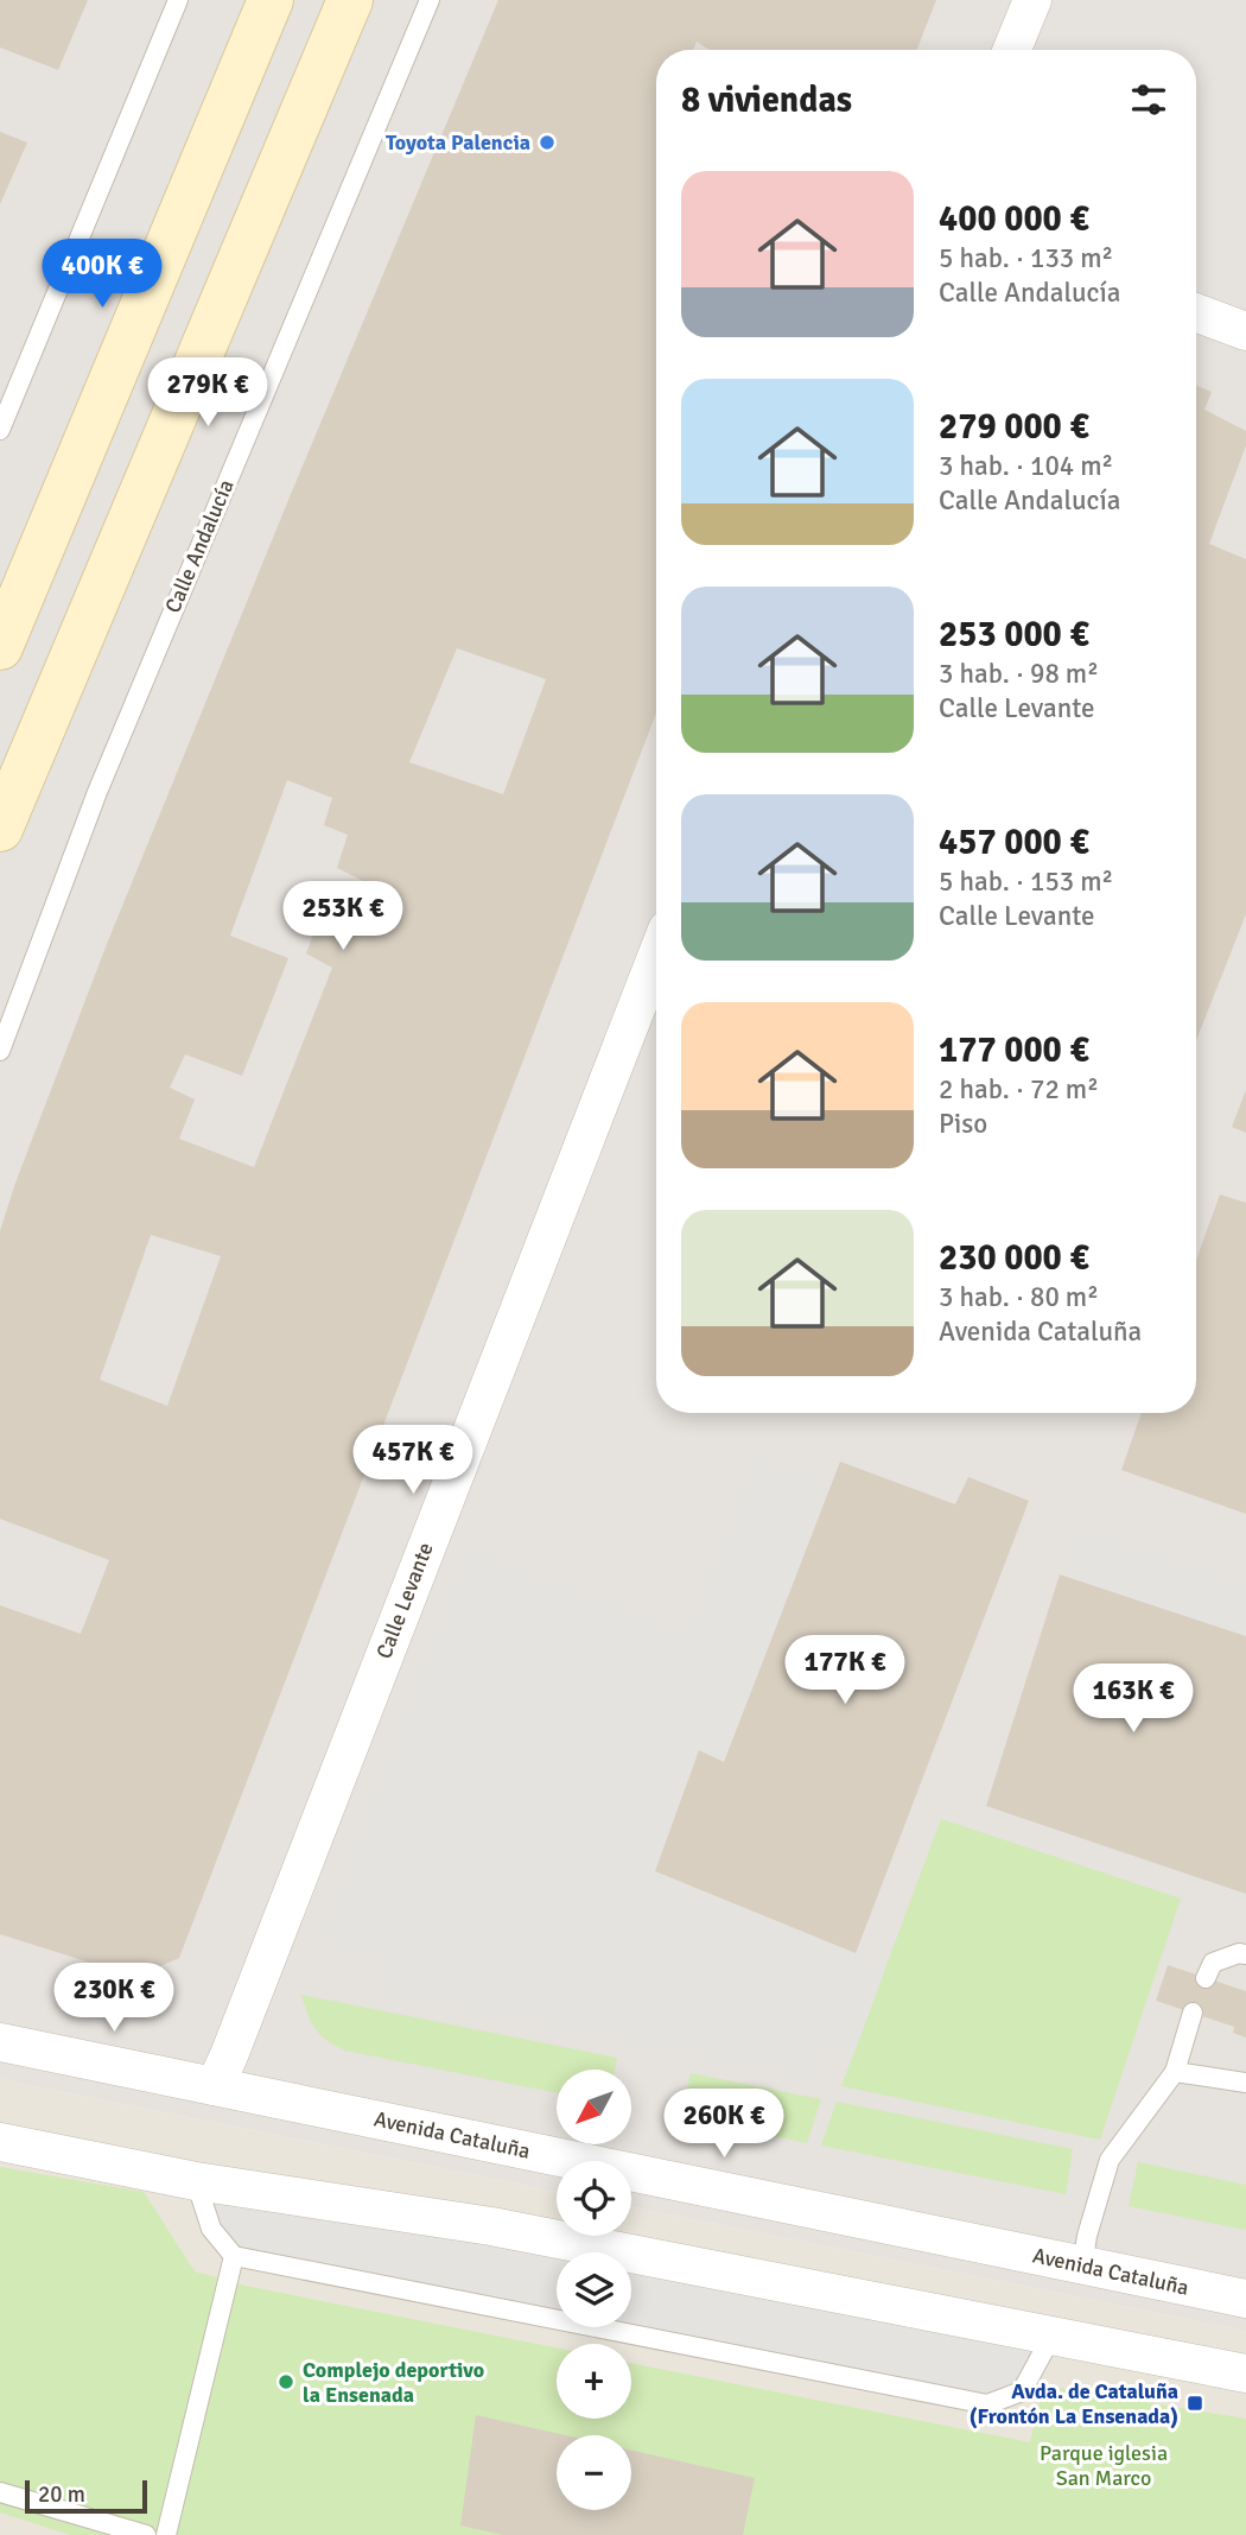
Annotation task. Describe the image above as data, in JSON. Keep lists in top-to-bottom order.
{
  "streets": {
    "street": ["Calle Levante", "Avenida Cataluña"],
    "lane": ["Calle Andalucía"]
  },
  "crossings": [
    ["Calle Levante", "Avenida Cataluña"]
  ],
  "parks": ["Parque iglesia San Marco"],
  "places": {
    "other": ["Toyota Palencia", "Complejo deportivo la Ensenada"],
    "transit": ["Avda. de Cataluña (Frontón La Ensenada)"]
  },
  "scale_bar": "20 m",
  "north": "bottom left",
  "page": {
    "heading": "8 viviendas",
    "list": [
      {
        "name": "400 000 €",
        "note": "5 hab. · 133 m² · Calle Andalucía"
      },
      {
        "name": "279 000 €",
        "note": "3 hab. · 104 m² · Calle Andalucía"
      },
      {
        "name": "253 000 €",
        "note": "3 hab. · 98 m² · Calle Levante"
      },
      {
        "name": "457 000 €",
        "note": "5 hab. · 153 m² · Calle Levante"
      },
      {
        "name": "177 000 €",
        "note": "2 hab. · 72 m² · Piso"
      },
      {
        "name": "230 000 €",
        "note": "3 hab. · 80 m² · Avenida Cataluña"
      }
    ],
    "price": [
      "400K €",
      "279K €",
      "253K €",
      "457K €",
      "177K €",
      "163K €",
      "230K €",
      "260K €"
    ],
    "map_buttons": ["+", "−"],
    "scale": "20 m"
  }
}
